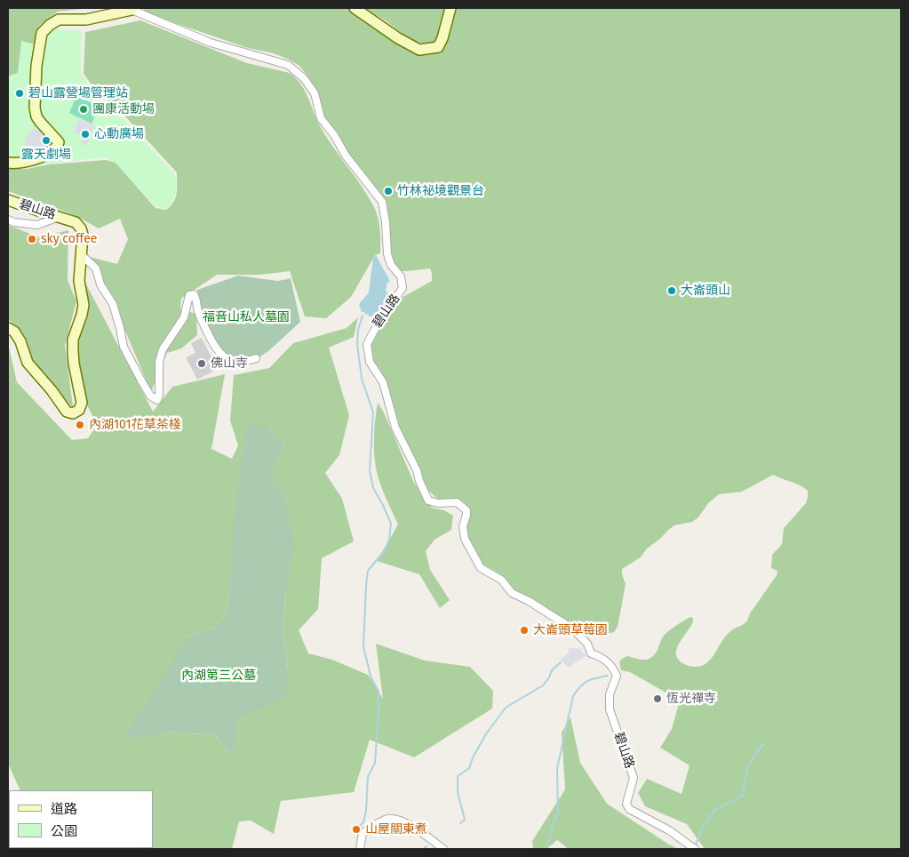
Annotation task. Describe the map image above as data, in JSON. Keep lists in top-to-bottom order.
{
  "streets": {
    "street": ["碧山路"]
  },
  "parks": ["福音山私人墓園", "內湖第三公墓"],
  "places": [
    "碧山露營場管理站",
    "團康活動場",
    "心動廣場",
    "露天劇場",
    "竹林祕境觀景台",
    "sky coffee",
    "大崙頭山",
    "佛山寺",
    "內湖101花草茶棧",
    "大崙頭草莓園",
    "恆光禪寺",
    "山屋關東煮"
  ],
  "legend": ["道路", "公園"]
}
